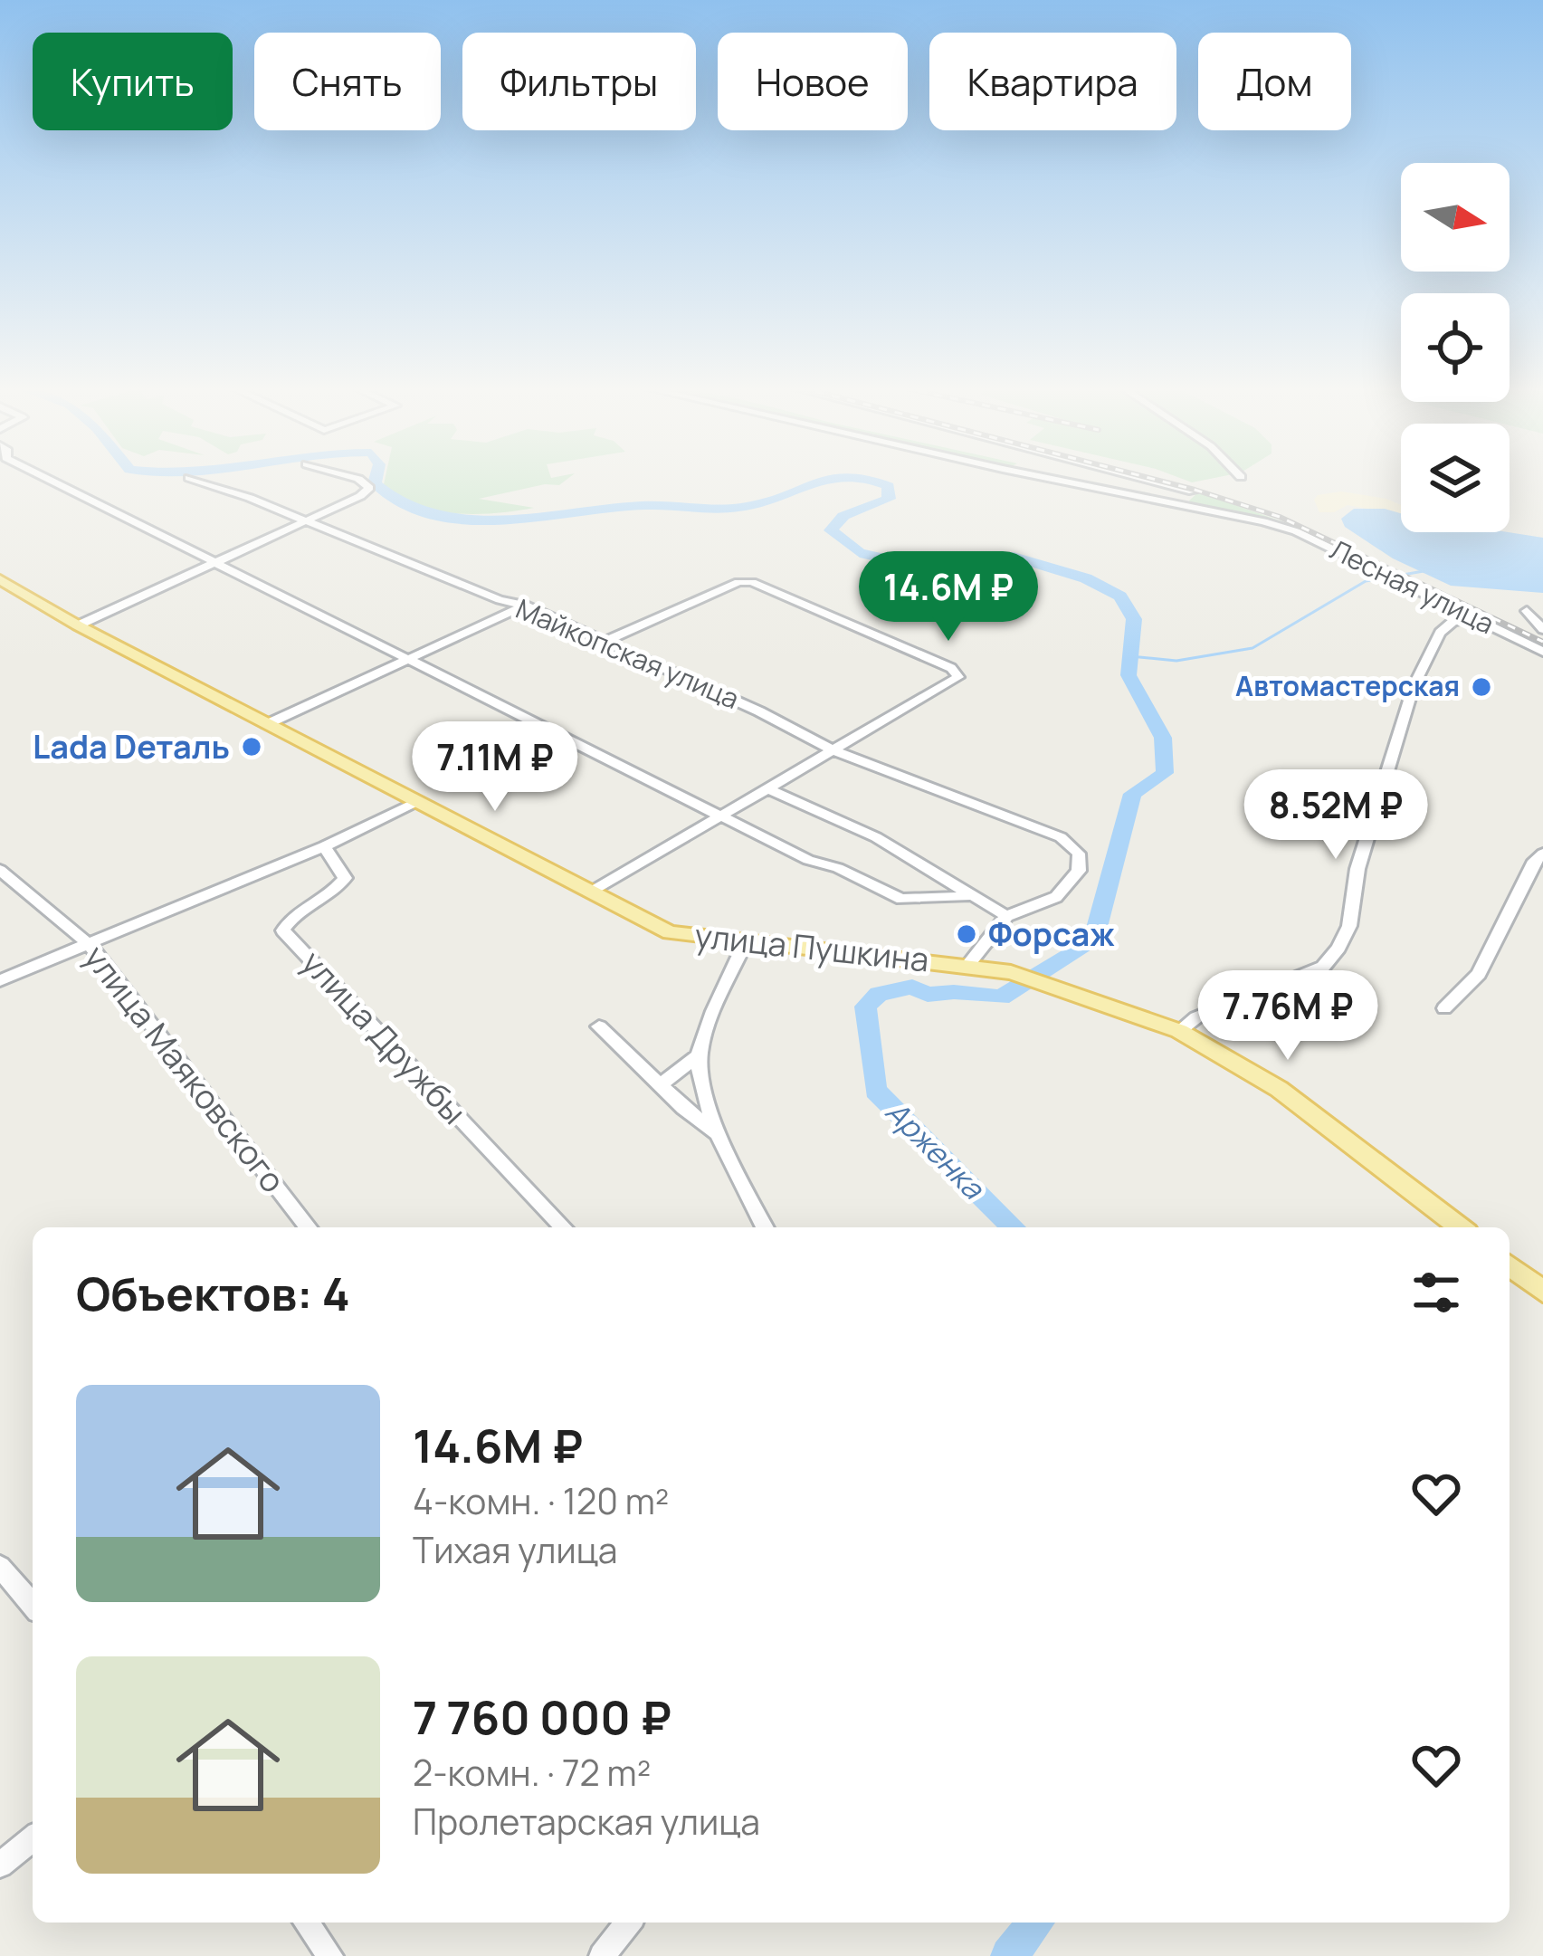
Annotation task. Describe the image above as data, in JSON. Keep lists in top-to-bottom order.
{
  "streets": {
    "main road": ["улица Пушкина"],
    "street": [
      "Лесная улица",
      "Майкопская улица",
      "улица Дружбы",
      "улица Маяковского"
    ]
  },
  "water": ["Арженка"],
  "places": ["Автомастерская", "Lada Dеталь", "Форсаж"],
  "north": "right",
  "page": {
    "chip": [
      "Купить",
      "Снять",
      "Фильтры",
      "Новое",
      "Квартира",
      "Дом"
    ],
    "price": [
      "14.6M ₽",
      "7.11M ₽",
      "8.52M ₽",
      "7.76M ₽"
    ],
    "heading": "Объектов: 4",
    "list": [
      {
        "name": "14.6M ₽",
        "note": "4-комн. · 120 m² · Тихая улица"
      },
      {
        "name": "7 760 000 ₽",
        "note": "2-комн. · 72 m² · Пролетарская улица"
      }
    ]
  }
}
